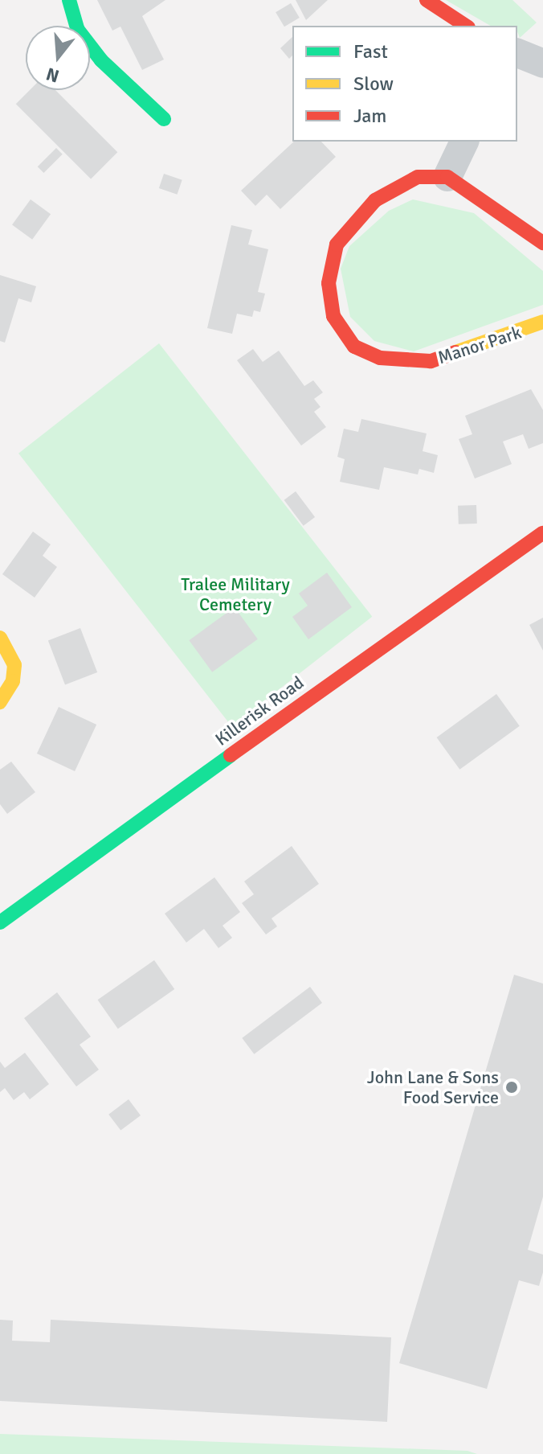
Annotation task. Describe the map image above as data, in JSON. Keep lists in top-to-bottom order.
{
  "streets": {
    "street": ["Manor Park", "Killerisk Road"]
  },
  "parks": ["Tralee Military Cemetery"],
  "places": ["John Lane & Sons Food Service"],
  "legend": ["Fast", "Slow", "Jam"],
  "north": "bottom"
}
